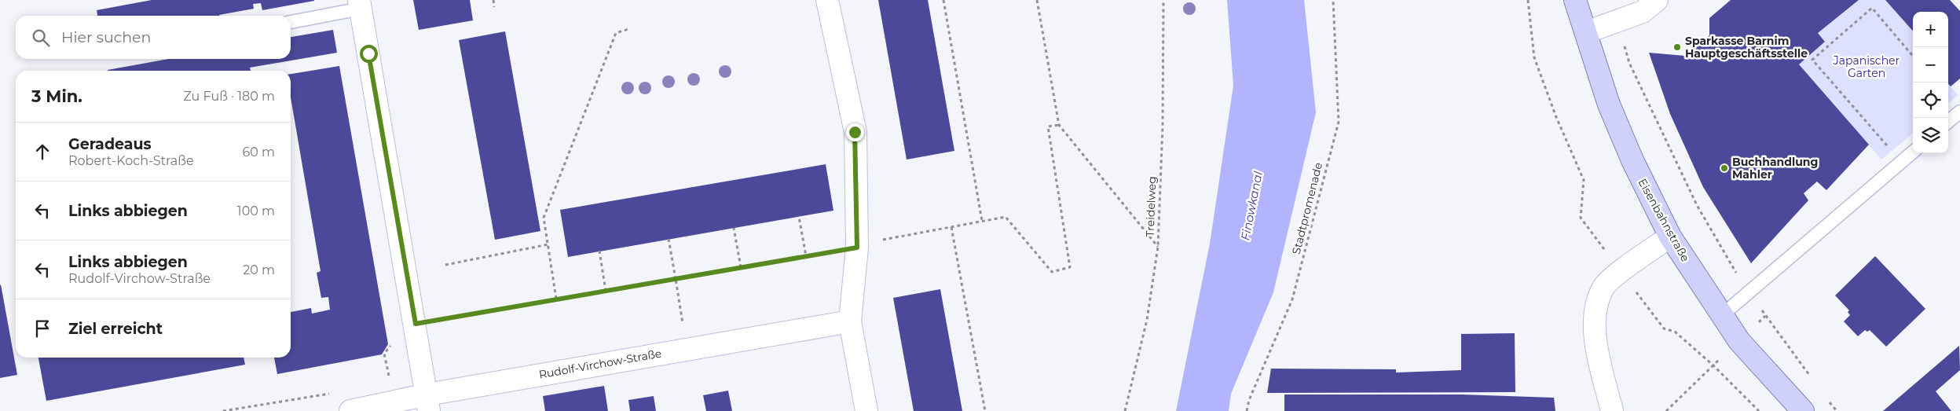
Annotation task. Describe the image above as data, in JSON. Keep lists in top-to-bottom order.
{
  "streets": {
    "main road": ["Eisenbahnstraße"],
    "street": ["Rudolf-Virchow-Straße"],
    "path": ["Treidelweg", "Stadtpromenade"]
  },
  "water": ["Finowkanal"],
  "parks": ["Japanischer Garten"],
  "places": ["Sparkasse Barnim Hauptgeschäftsstelle", "Buchhandlung Mahler"],
  "page": {
    "map_buttons": ["+", "−"],
    "search": "Hier suchen",
    "heading": ["3 Min.", "Zu Fuß · 180 m"],
    "list": [
      ["Geradeaus", "Robert-Koch-Straße", "60 m"],
      ["Links abbiegen", "100 m"],
      ["Links abbiegen", "Rudolf-Virchow-Straße", "20 m"],
      "Ziel erreicht"
    ]
  }
}
